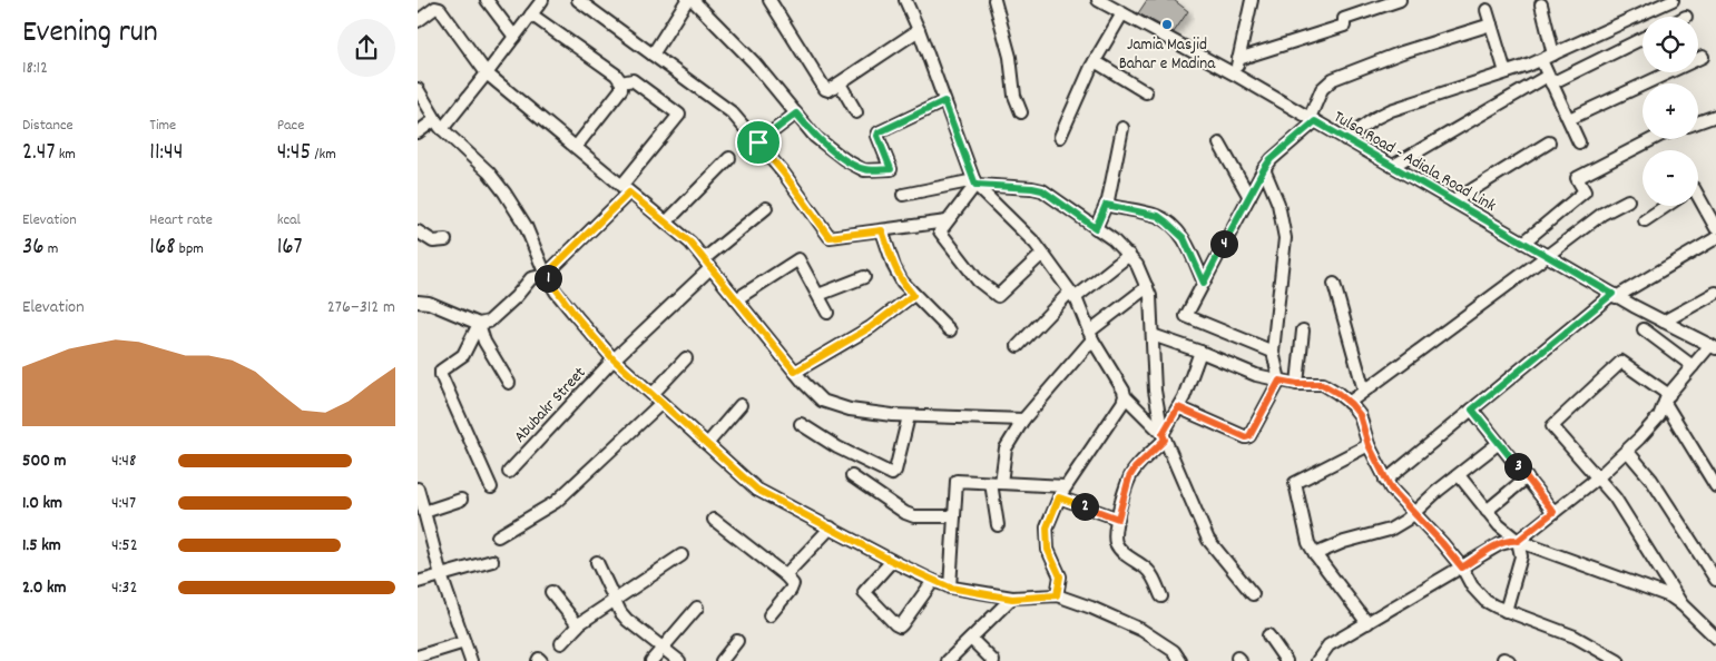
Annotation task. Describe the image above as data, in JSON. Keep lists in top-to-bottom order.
{
  "streets": {
    "street": ["Tulsa Road - Adiala Road Link", "Abubakr Street"]
  },
  "places": ["Jamia Masjid Bahar e Madina"],
  "page": {
    "heading": ["Evening run", "18:12"],
    "map_buttons": ["+", "−"],
    "stats": [
      ["Distance", "2.47 km"],
      ["Time", "11:44"],
      ["Pace", "4:45 /km"],
      ["Elevation", "36 m"],
      ["Heart rate", "168 bpm"],
      ["kcal", "167"]
    ],
    "pins": [
      "4",
      "1",
      "3",
      "2"
    ],
    "chart": ["Elevation", "276–312 m"],
    "list": [
      {
        "name": "500 m",
        "note": "4:48"
      },
      {
        "name": "1.0 km",
        "note": "4:47"
      },
      {
        "name": "1.5 km",
        "note": "4:52"
      },
      {
        "name": "2.0 km",
        "note": "4:32"
      }
    ]
  }
}
